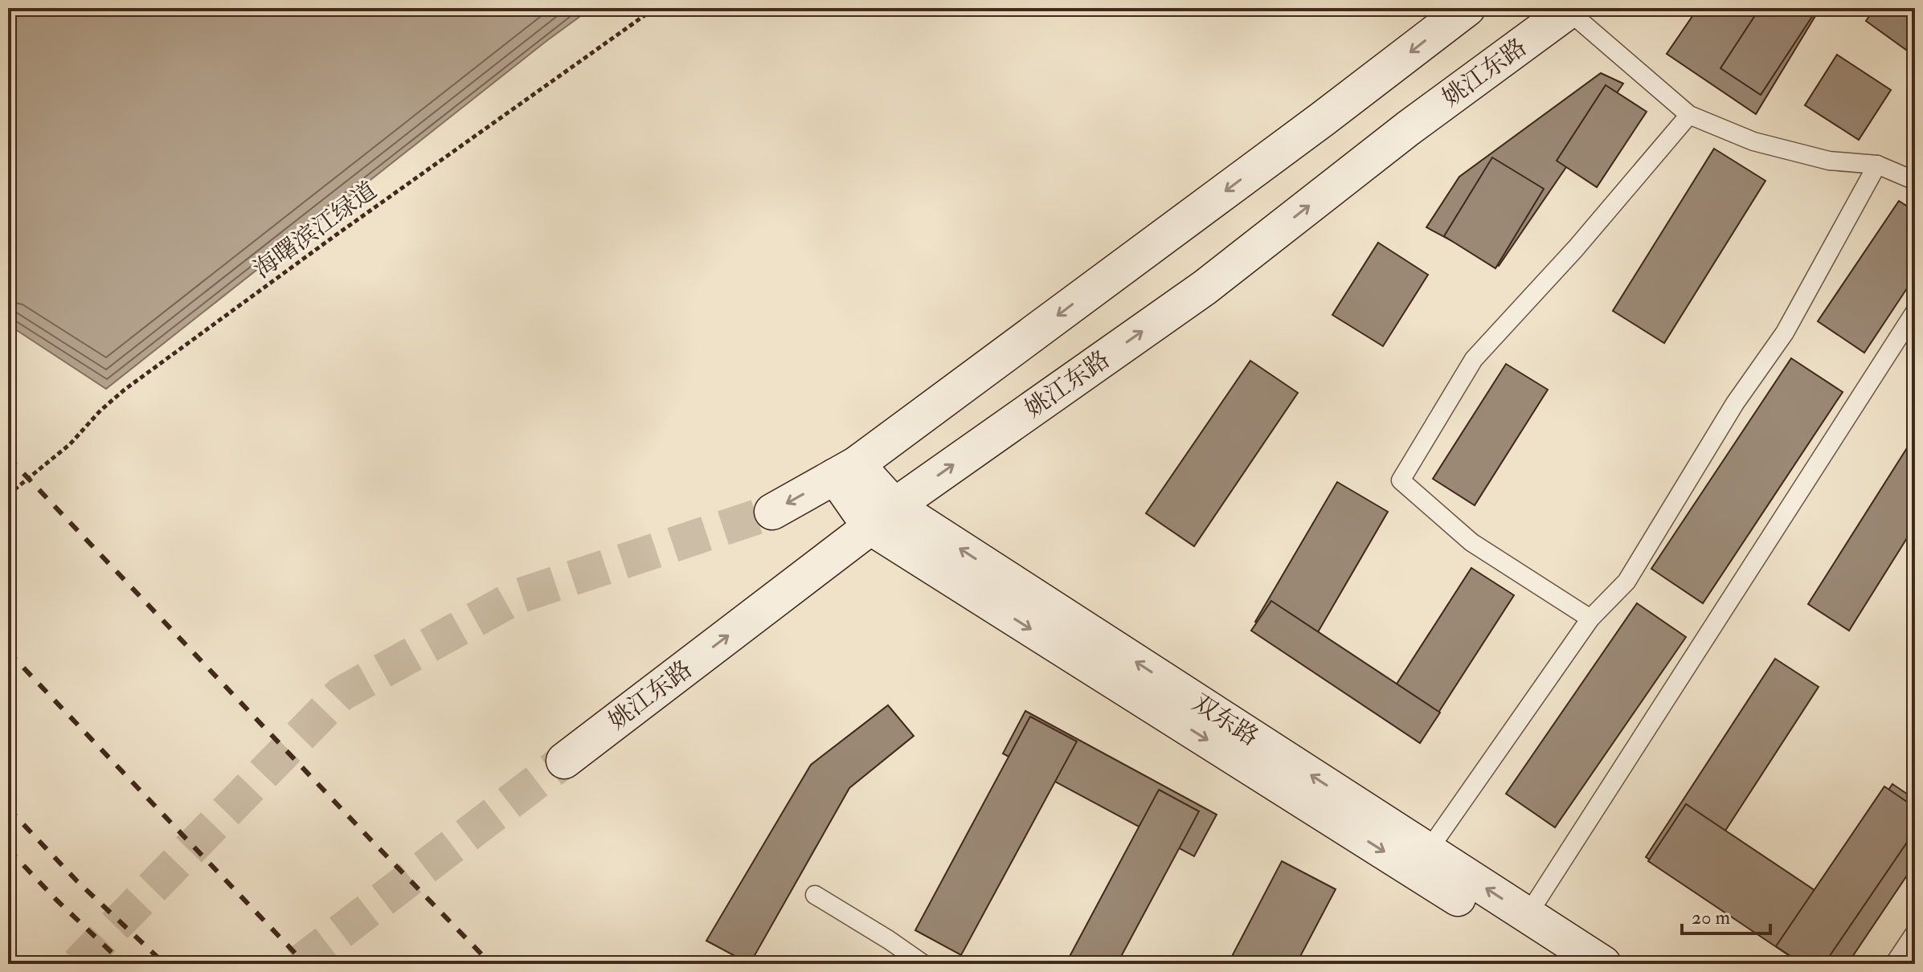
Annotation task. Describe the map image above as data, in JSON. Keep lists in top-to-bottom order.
{
  "streets": {
    "main road": ["姚江东路", "双东路"],
    "path": ["海曙滨江绿道"]
  },
  "crossings": [
    ["姚江东路", "双东路"]
  ],
  "scale_bar": "20 m"
}
